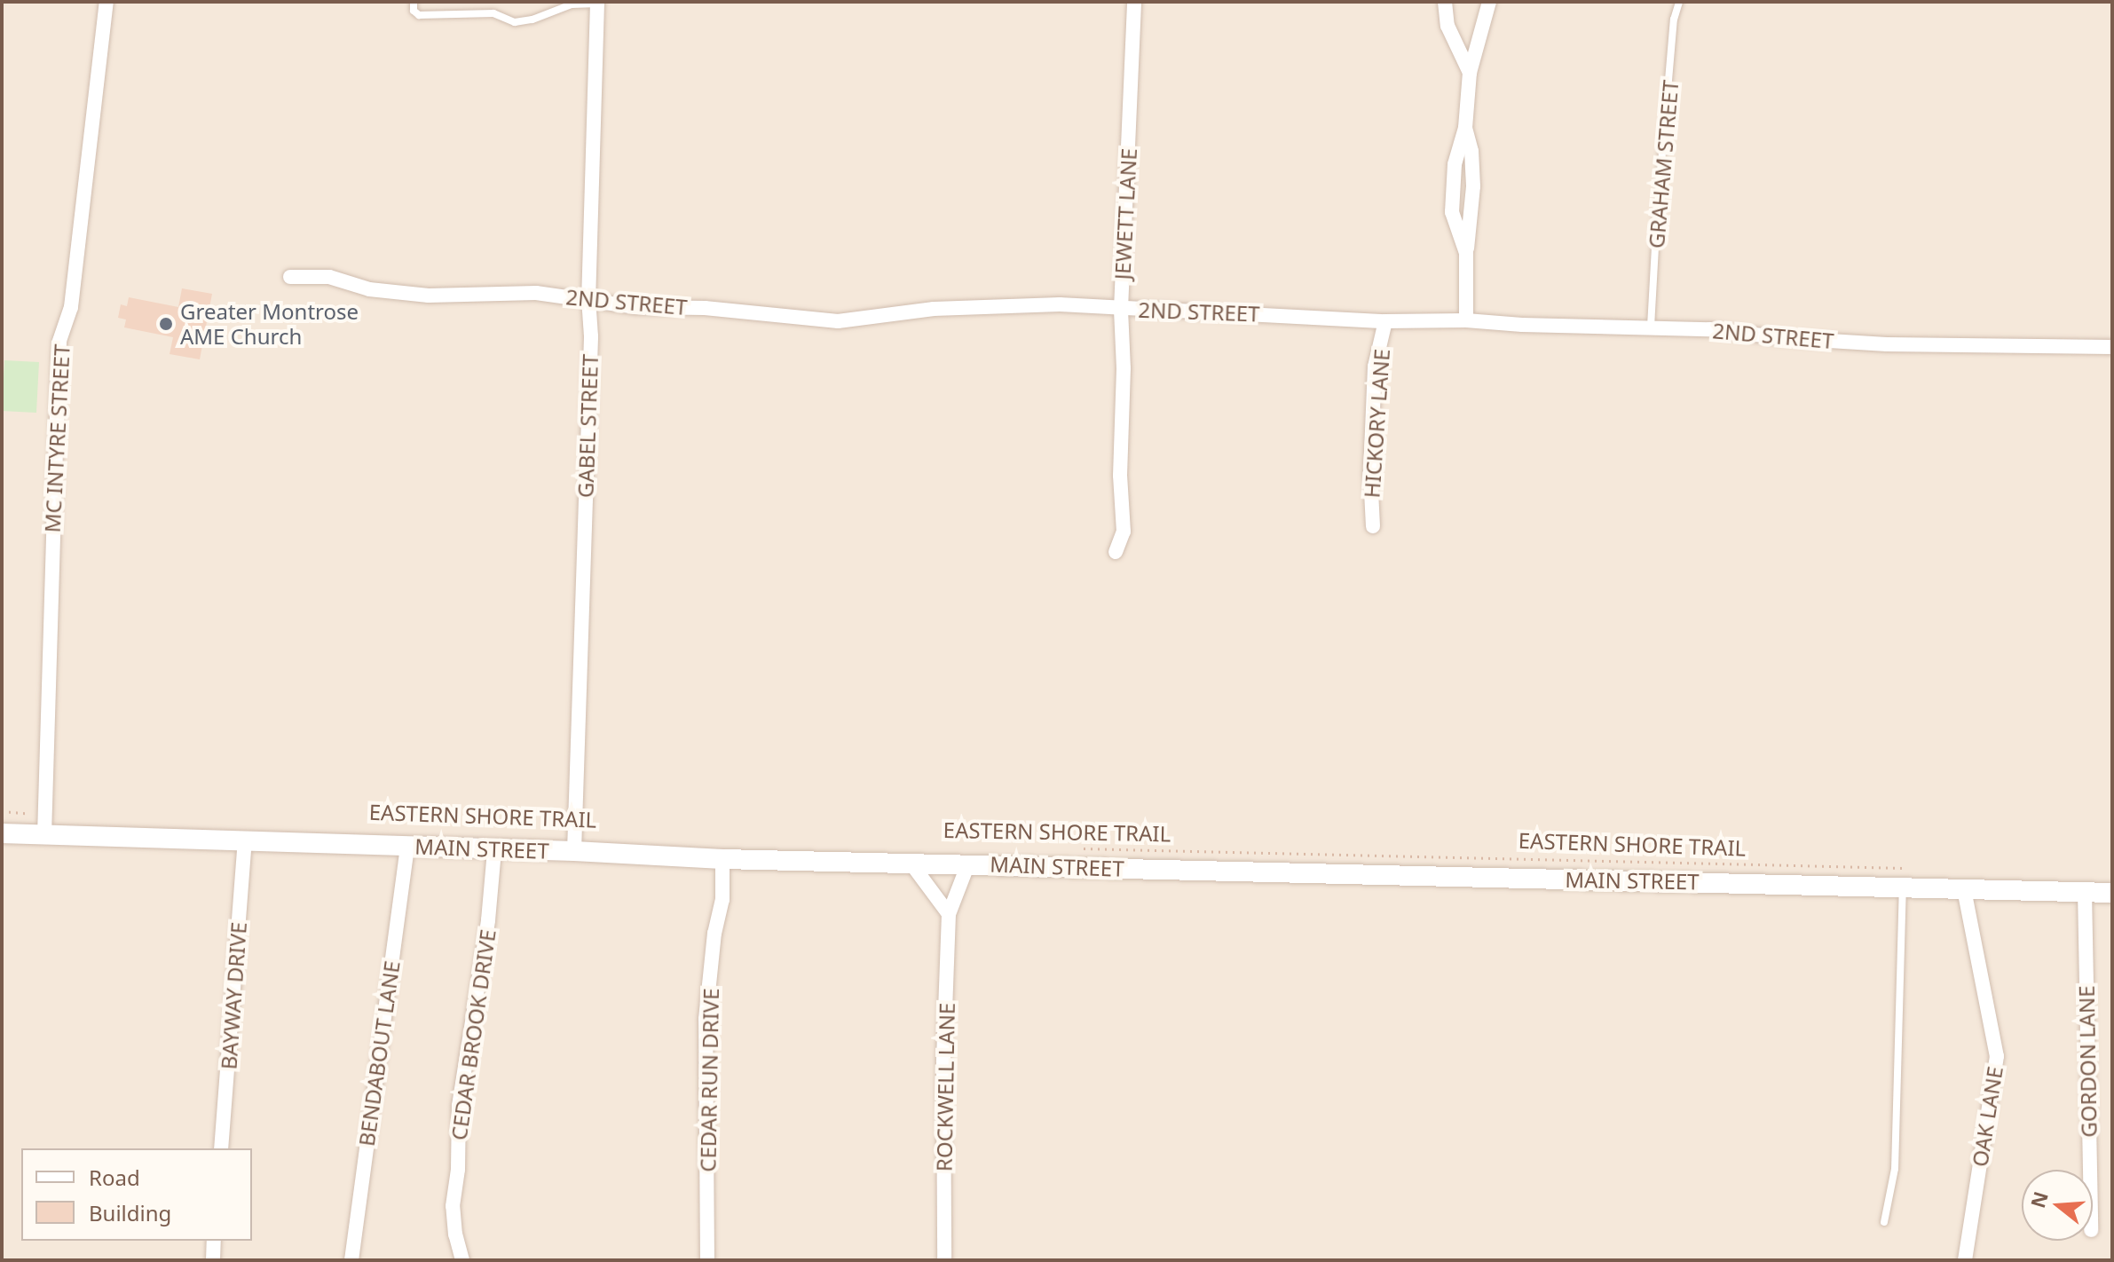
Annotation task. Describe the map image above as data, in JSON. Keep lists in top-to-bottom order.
{
  "streets": {
    "main road": ["MAIN STREET"],
    "street": [
      "JEWETT LANE",
      "2ND STREET",
      "HICKORY LANE",
      "GABEL STREET",
      "MC INTYRE STREET",
      "BAYWAY DRIVE",
      "CEDAR BROOK DRIVE",
      "BENDABOUT LANE",
      "GORDON LANE",
      "CEDAR RUN DRIVE",
      "ROCKWELL LANE",
      "OAK LANE"
    ],
    "lane": ["GRAHAM STREET"],
    "path": ["EASTERN SHORE TRAIL"]
  },
  "crossings": [
    ["GRAHAM STREET", "2ND STREET"],
    ["JEWETT LANE", "2ND STREET"],
    ["2ND STREET", "HICKORY LANE"],
    ["2ND STREET", "GABEL STREET"],
    ["GABEL STREET", "MAIN STREET"],
    ["MC INTYRE STREET", "MAIN STREET"],
    ["MAIN STREET", "BAYWAY DRIVE"],
    ["MAIN STREET", "CEDAR BROOK DRIVE"],
    ["MAIN STREET", "BENDABOUT LANE"],
    ["MAIN STREET", "GORDON LANE"],
    ["MAIN STREET", "CEDAR RUN DRIVE"],
    ["MAIN STREET", "ROCKWELL LANE"],
    ["MAIN STREET", "OAK LANE"]
  ],
  "places": ["Greater Montrose AME Church"],
  "legend": ["Road", "Building"],
  "north": "left"
}
